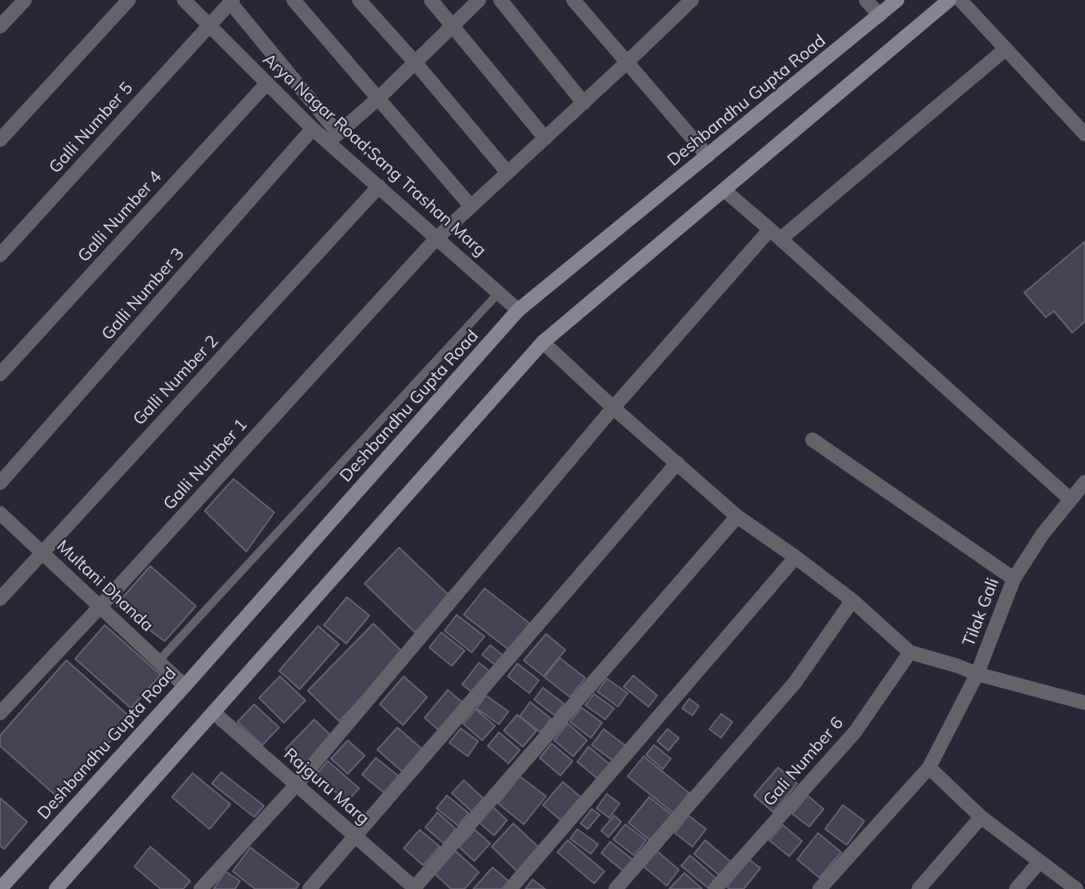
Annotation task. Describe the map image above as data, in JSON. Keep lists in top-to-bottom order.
{
  "streets": {
    "main road": ["Deshbandhu Gupta Road"],
    "street": [
      "Galli Number 5",
      "Arya Nagar Road;Sang Trashan Marg",
      "Galli Number 4",
      "Galli Number 3",
      "Galli Number 2",
      "Galli Number 1",
      "Multani Dhanda",
      "Tilak Gali",
      "Gali Number 6",
      "Rajguru Marg"
    ]
  },
  "crossings": [
    ["Deshbandhu Gupta Road", "Arya Nagar Road;Sang Trashan Marg"],
    ["Deshbandhu Gupta Road", "Multani Dhanda"],
    ["Galli Number 5", "Arya Nagar Road;Sang Trashan Marg"],
    ["Arya Nagar Road;Sang Trashan Marg", "Galli Number 4"],
    ["Arya Nagar Road;Sang Trashan Marg", "Galli Number 3"],
    ["Arya Nagar Road;Sang Trashan Marg", "Galli Number 2"],
    ["Arya Nagar Road;Sang Trashan Marg", "Galli Number 1"],
    ["Galli Number 2", "Multani Dhanda"],
    ["Galli Number 1", "Multani Dhanda"]
  ]
}
